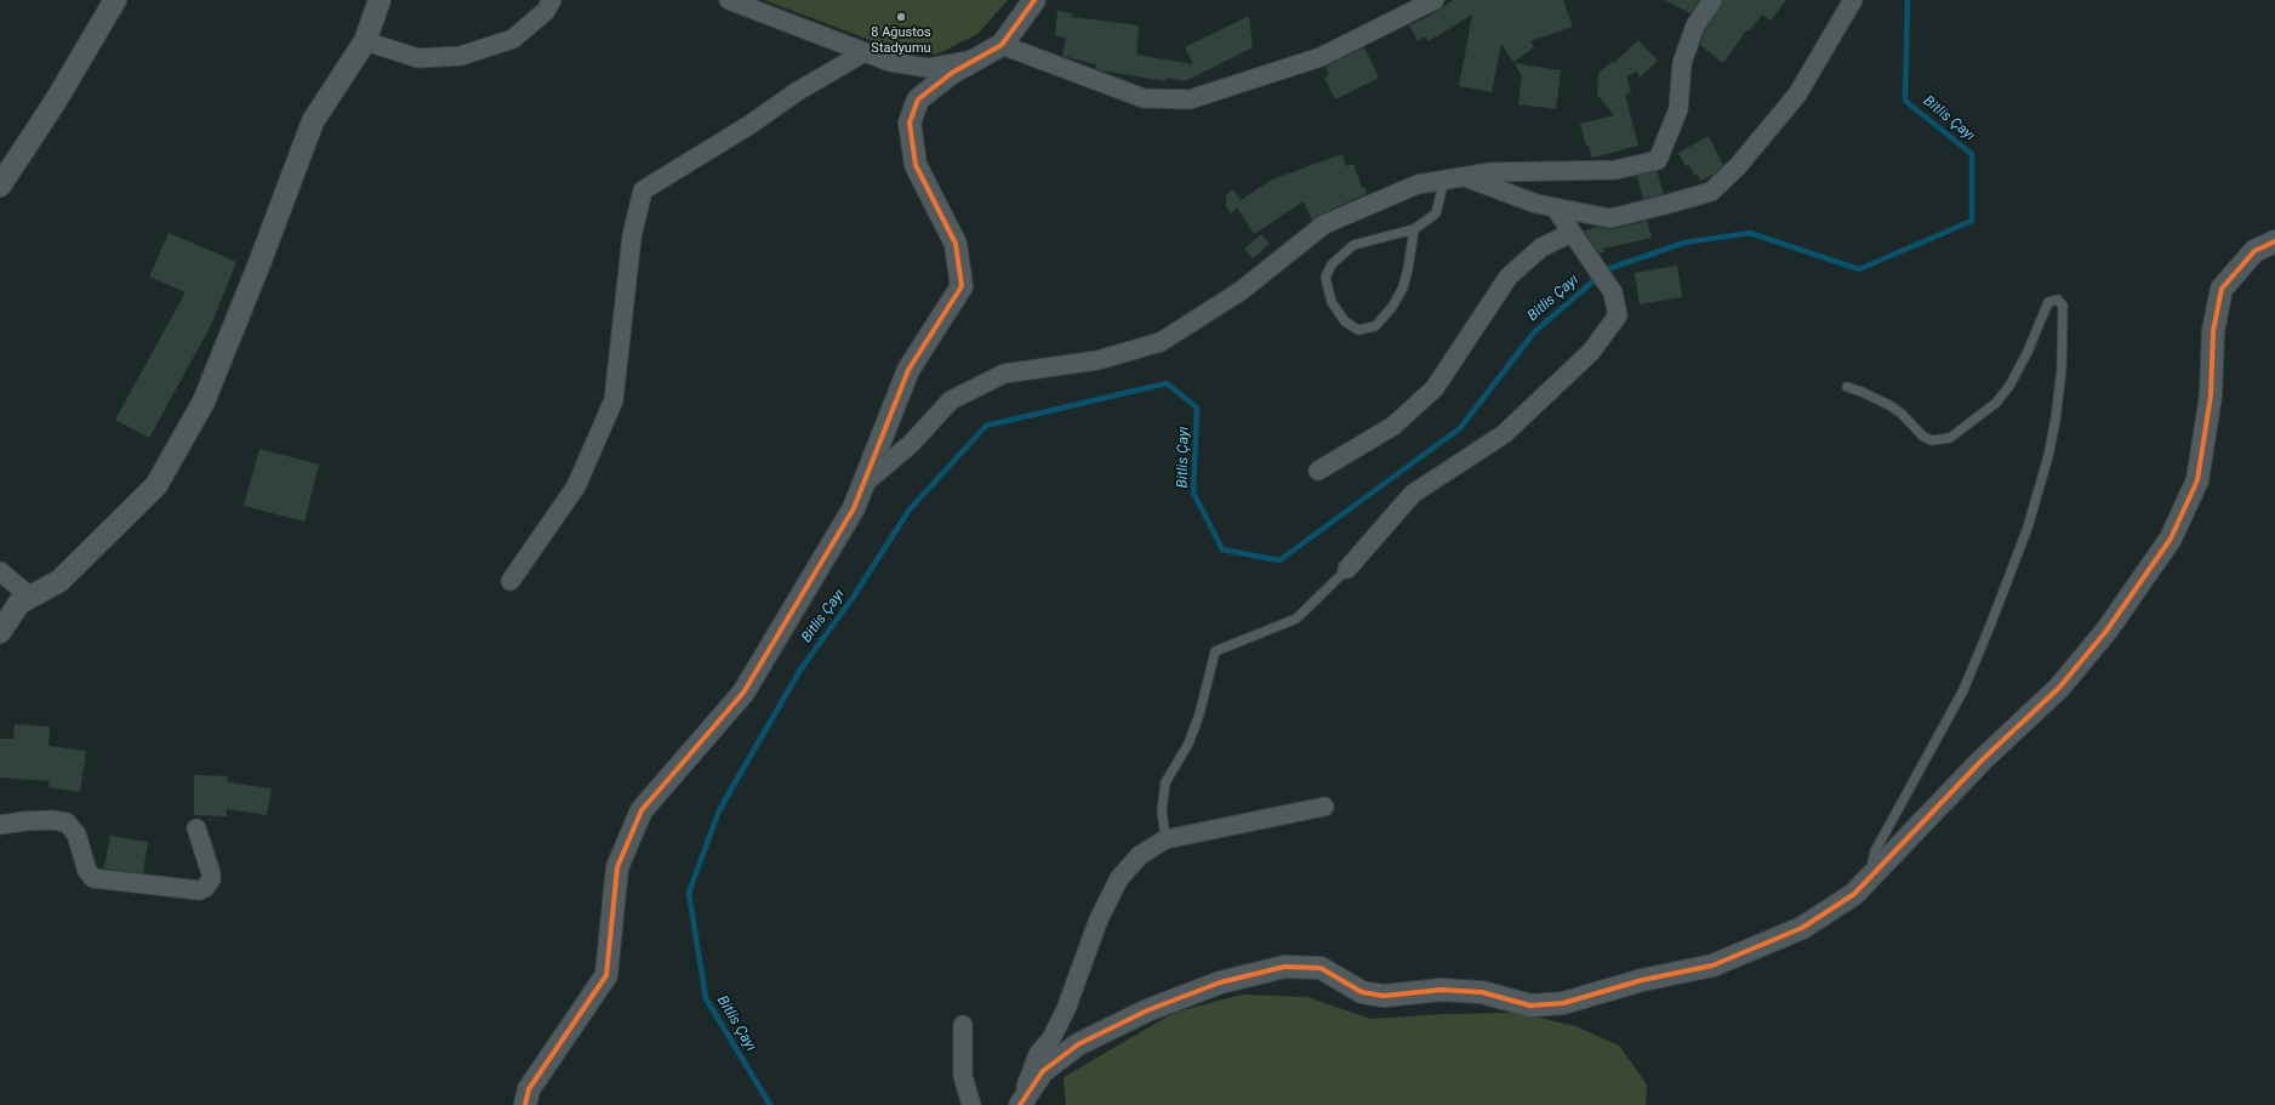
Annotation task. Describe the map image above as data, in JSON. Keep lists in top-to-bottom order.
{
  "water": ["Bitlis Çayı"],
  "places": ["8 Ağustos Stadyumu"]
}
